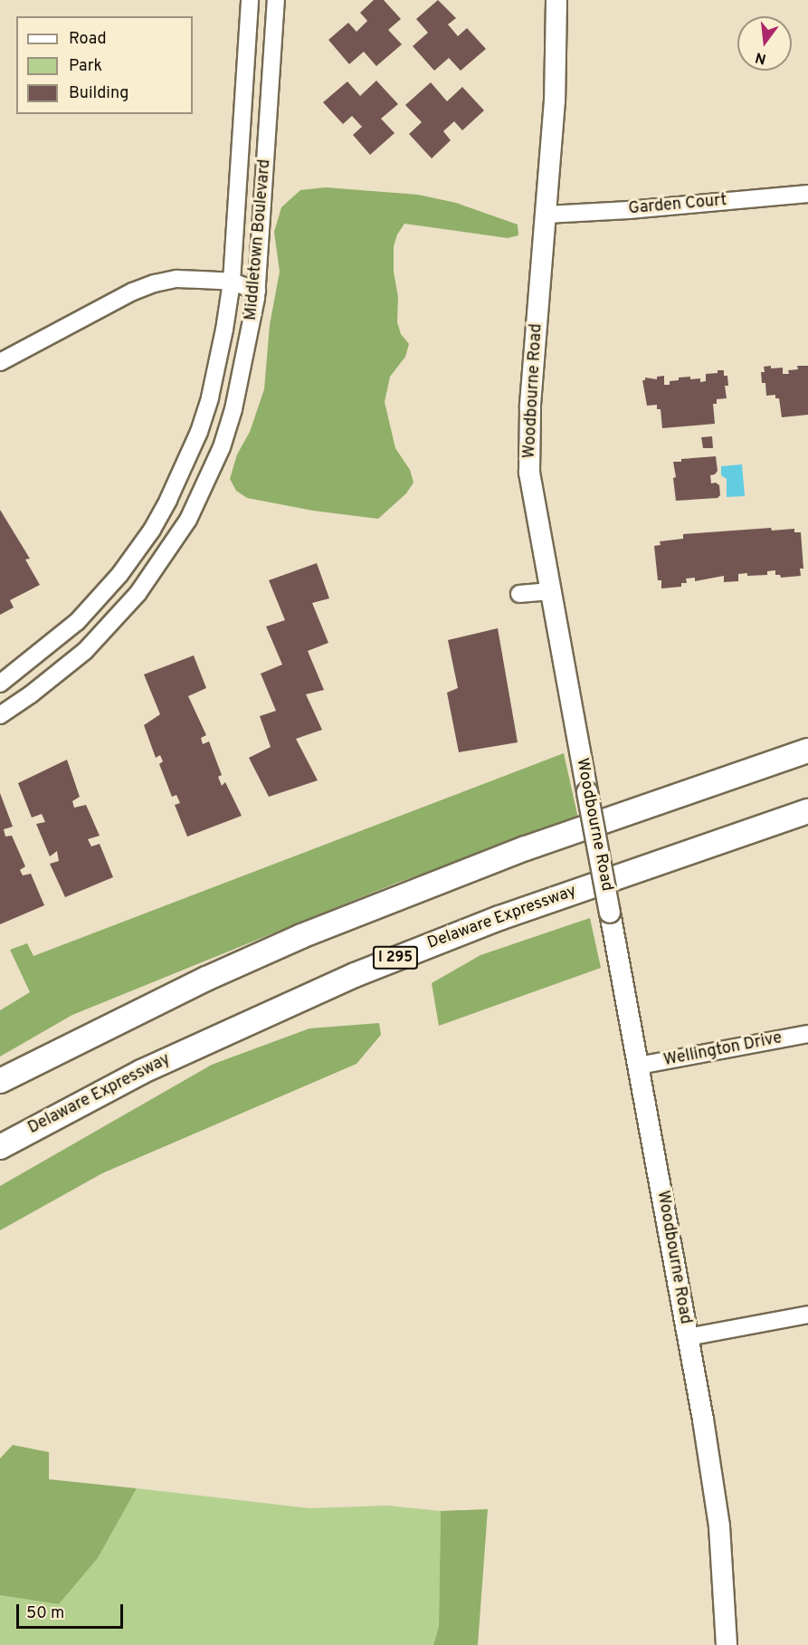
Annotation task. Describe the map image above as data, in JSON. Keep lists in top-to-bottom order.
{
  "streets": {
    "highway": ["Delaware Expressway", "I 295"],
    "main road": ["Woodbourne Road"],
    "street": ["Garden Court", "Middletown Boulevard", "Wellington Drive"]
  },
  "crossings": [
    ["Garden Court", "Woodbourne Road"],
    ["Woodbourne Road", "Wellington Drive"]
  ],
  "legend": ["Road", "Park", "Building"],
  "scale_bar": "50 m",
  "north": "bottom"
}
